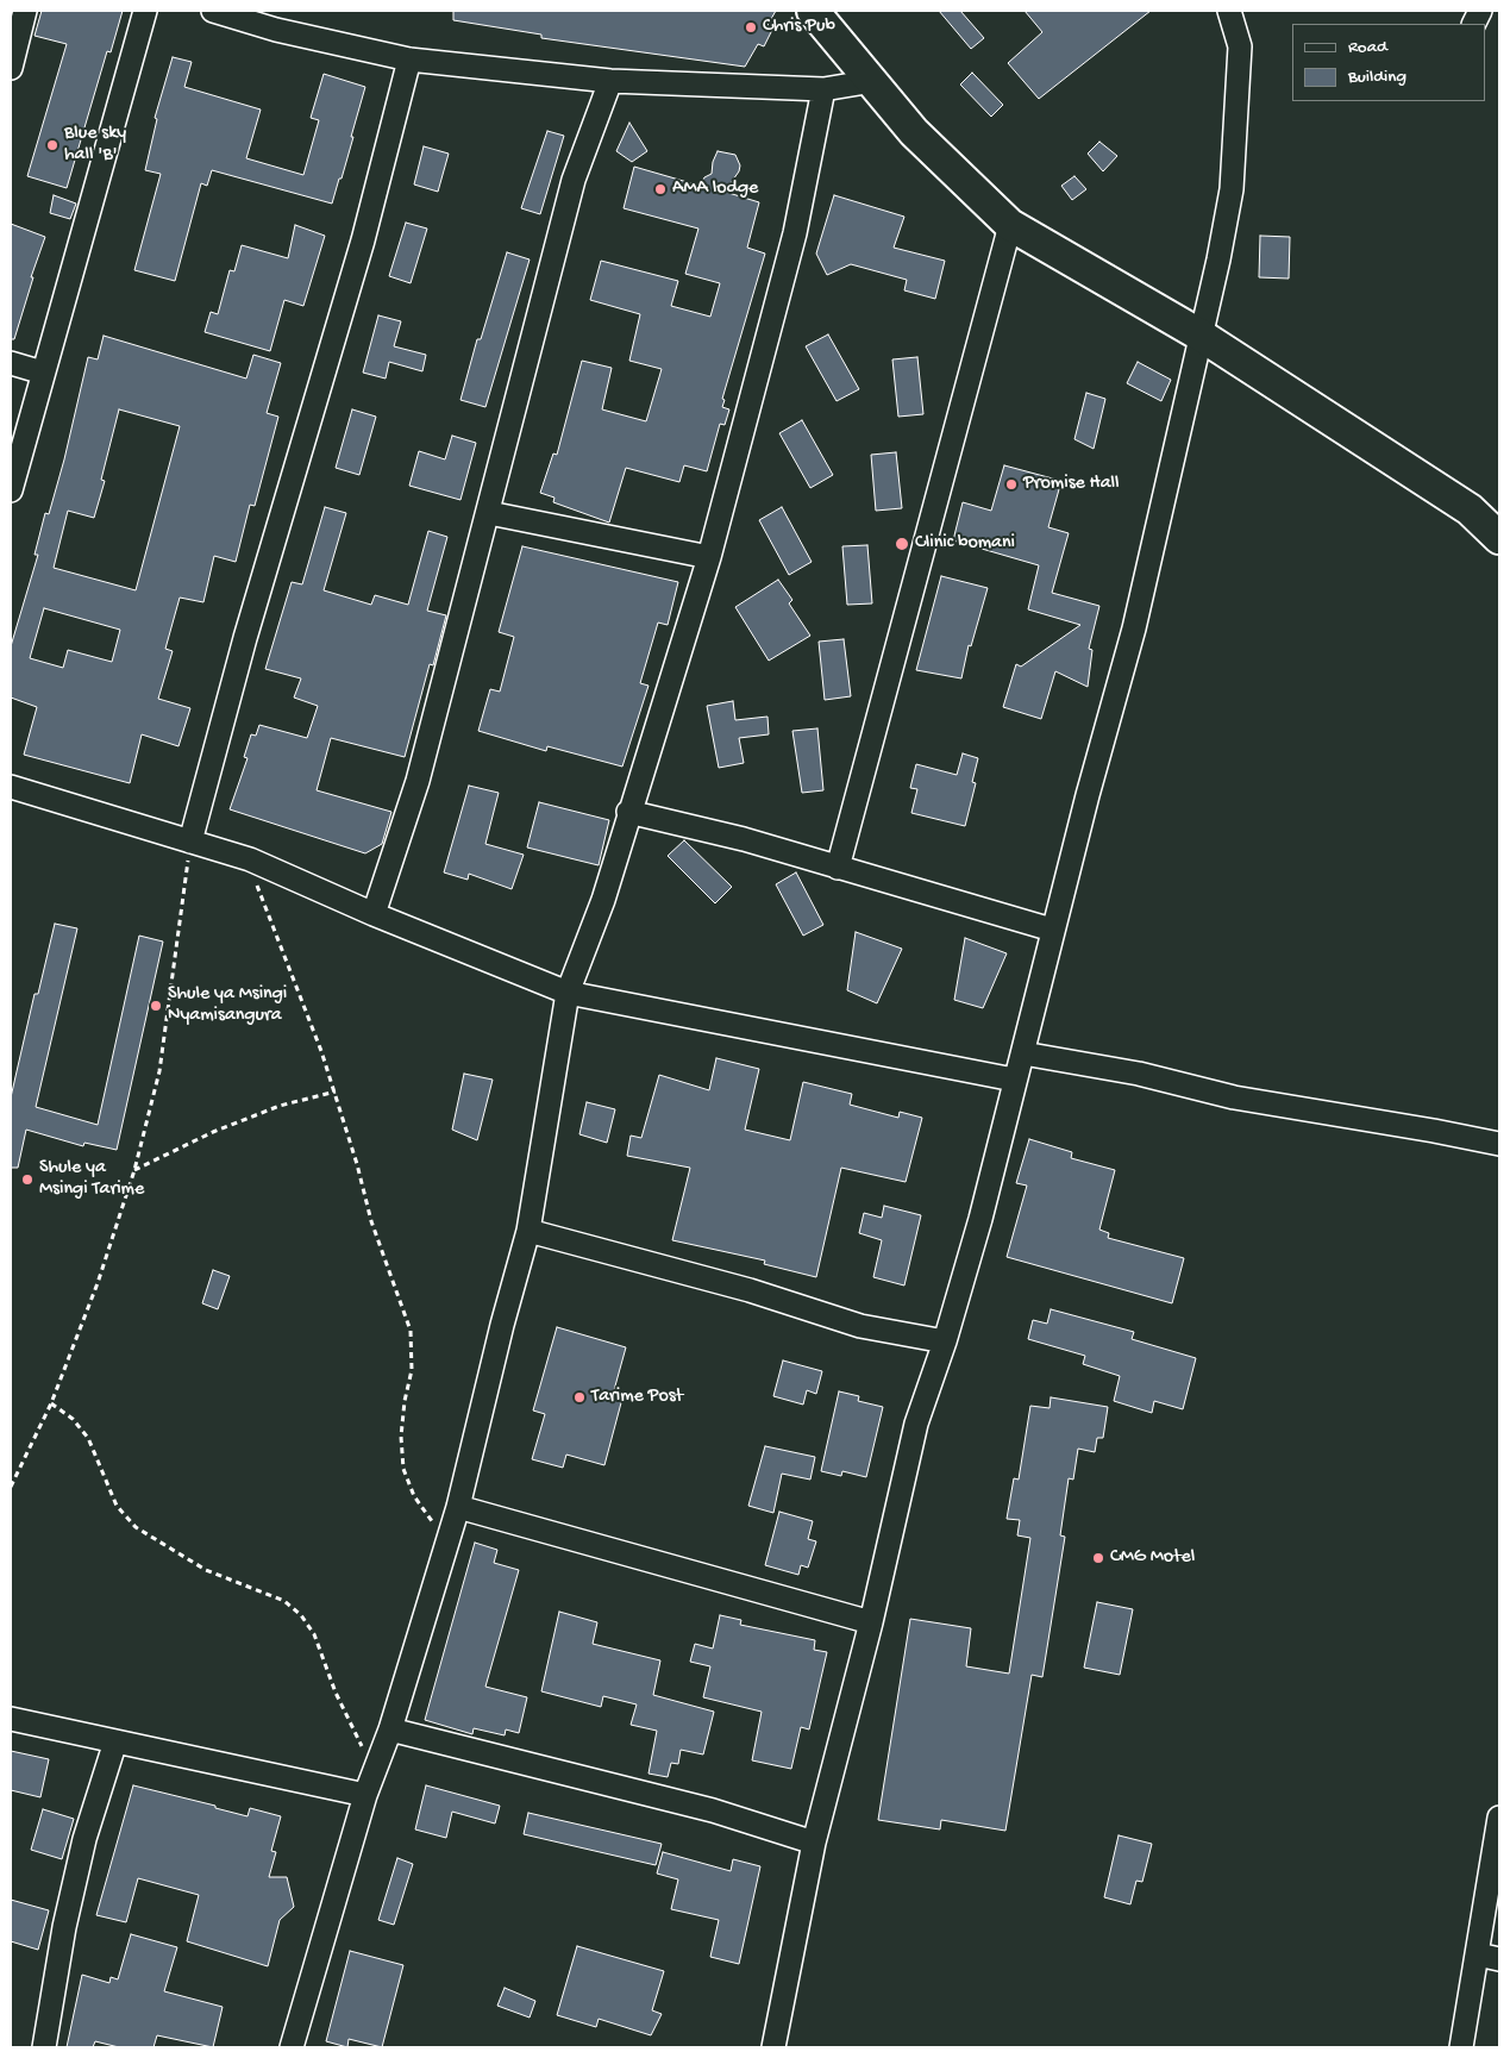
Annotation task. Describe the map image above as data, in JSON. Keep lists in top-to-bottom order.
{
  "places": [
    "Chris Pub",
    "Blue sky hall 'B'",
    "AMA lodge",
    "Promise Hall",
    "Clinic bomani",
    "Shule ya Msingi Nyamisangura",
    "Shule ya Msingi Tarime",
    "Tarime Post",
    "CMG Motel"
  ],
  "legend": ["Road", "Building"]
}
